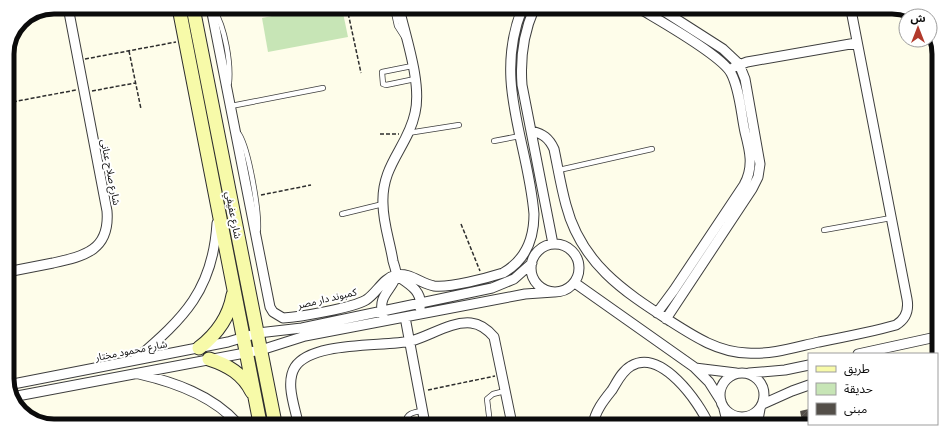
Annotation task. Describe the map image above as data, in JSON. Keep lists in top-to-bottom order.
{
  "streets": {
    "street": [
      "شارع صلاح عنانى",
      "شارع عفيفي",
      "كمبوند دار مصر",
      "شارع محمود مختار"
    ]
  },
  "crossings": [
    ["شارع عفيفي", "شارع محمود مختار"]
  ],
  "legend": ["طريق", "حديقة", "مبنى"],
  "north": "top"
}
